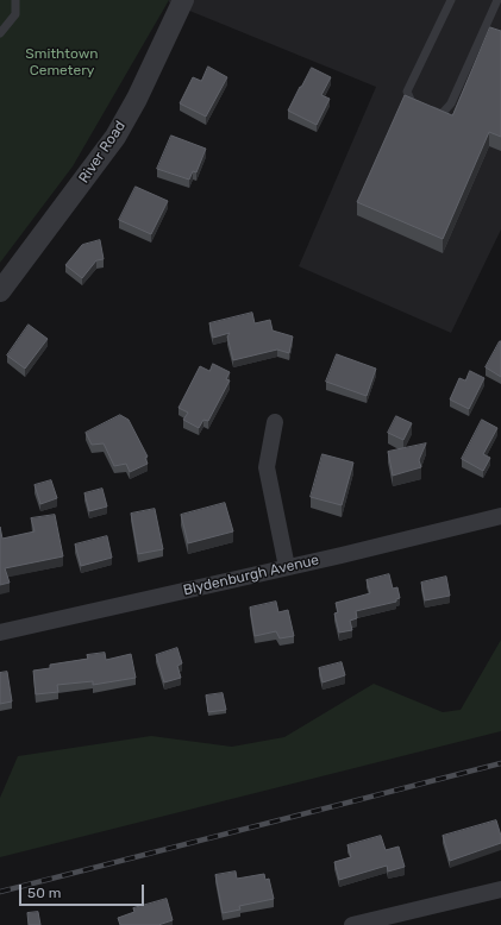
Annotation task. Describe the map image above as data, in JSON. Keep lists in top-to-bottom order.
{
  "streets": {
    "street": ["River Road", "Blydenburgh Avenue"]
  },
  "parks": ["Smithtown Cemetery"],
  "scale_bar": "50 m"
}
